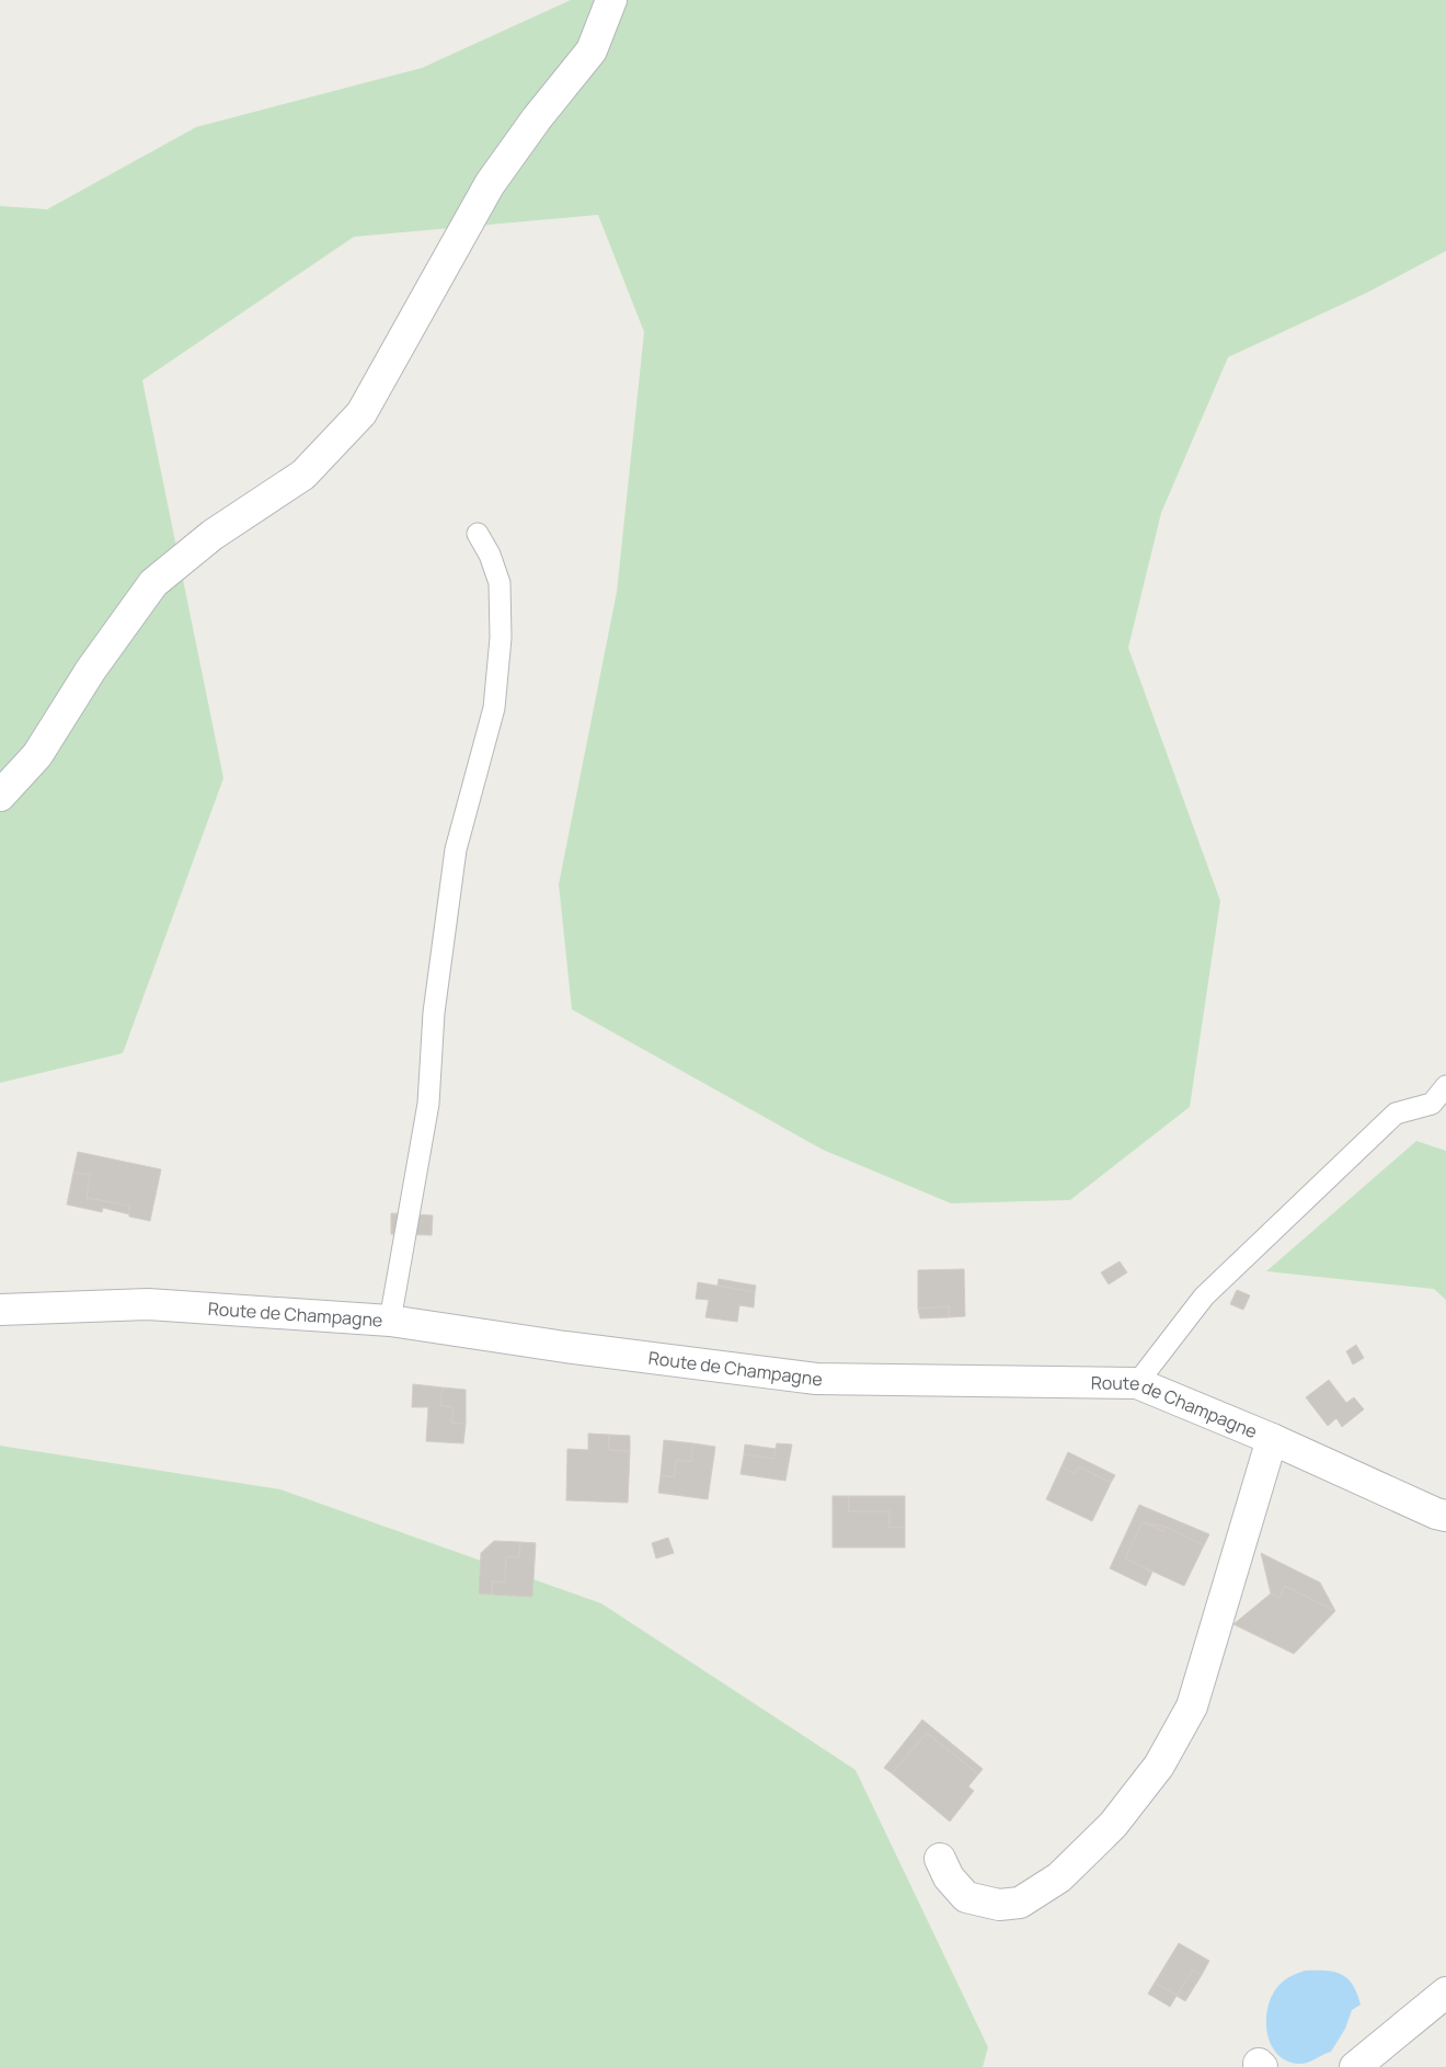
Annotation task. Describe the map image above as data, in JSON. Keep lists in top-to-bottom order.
{
  "streets": {
    "street": ["Route de Champagne"]
  }
}
